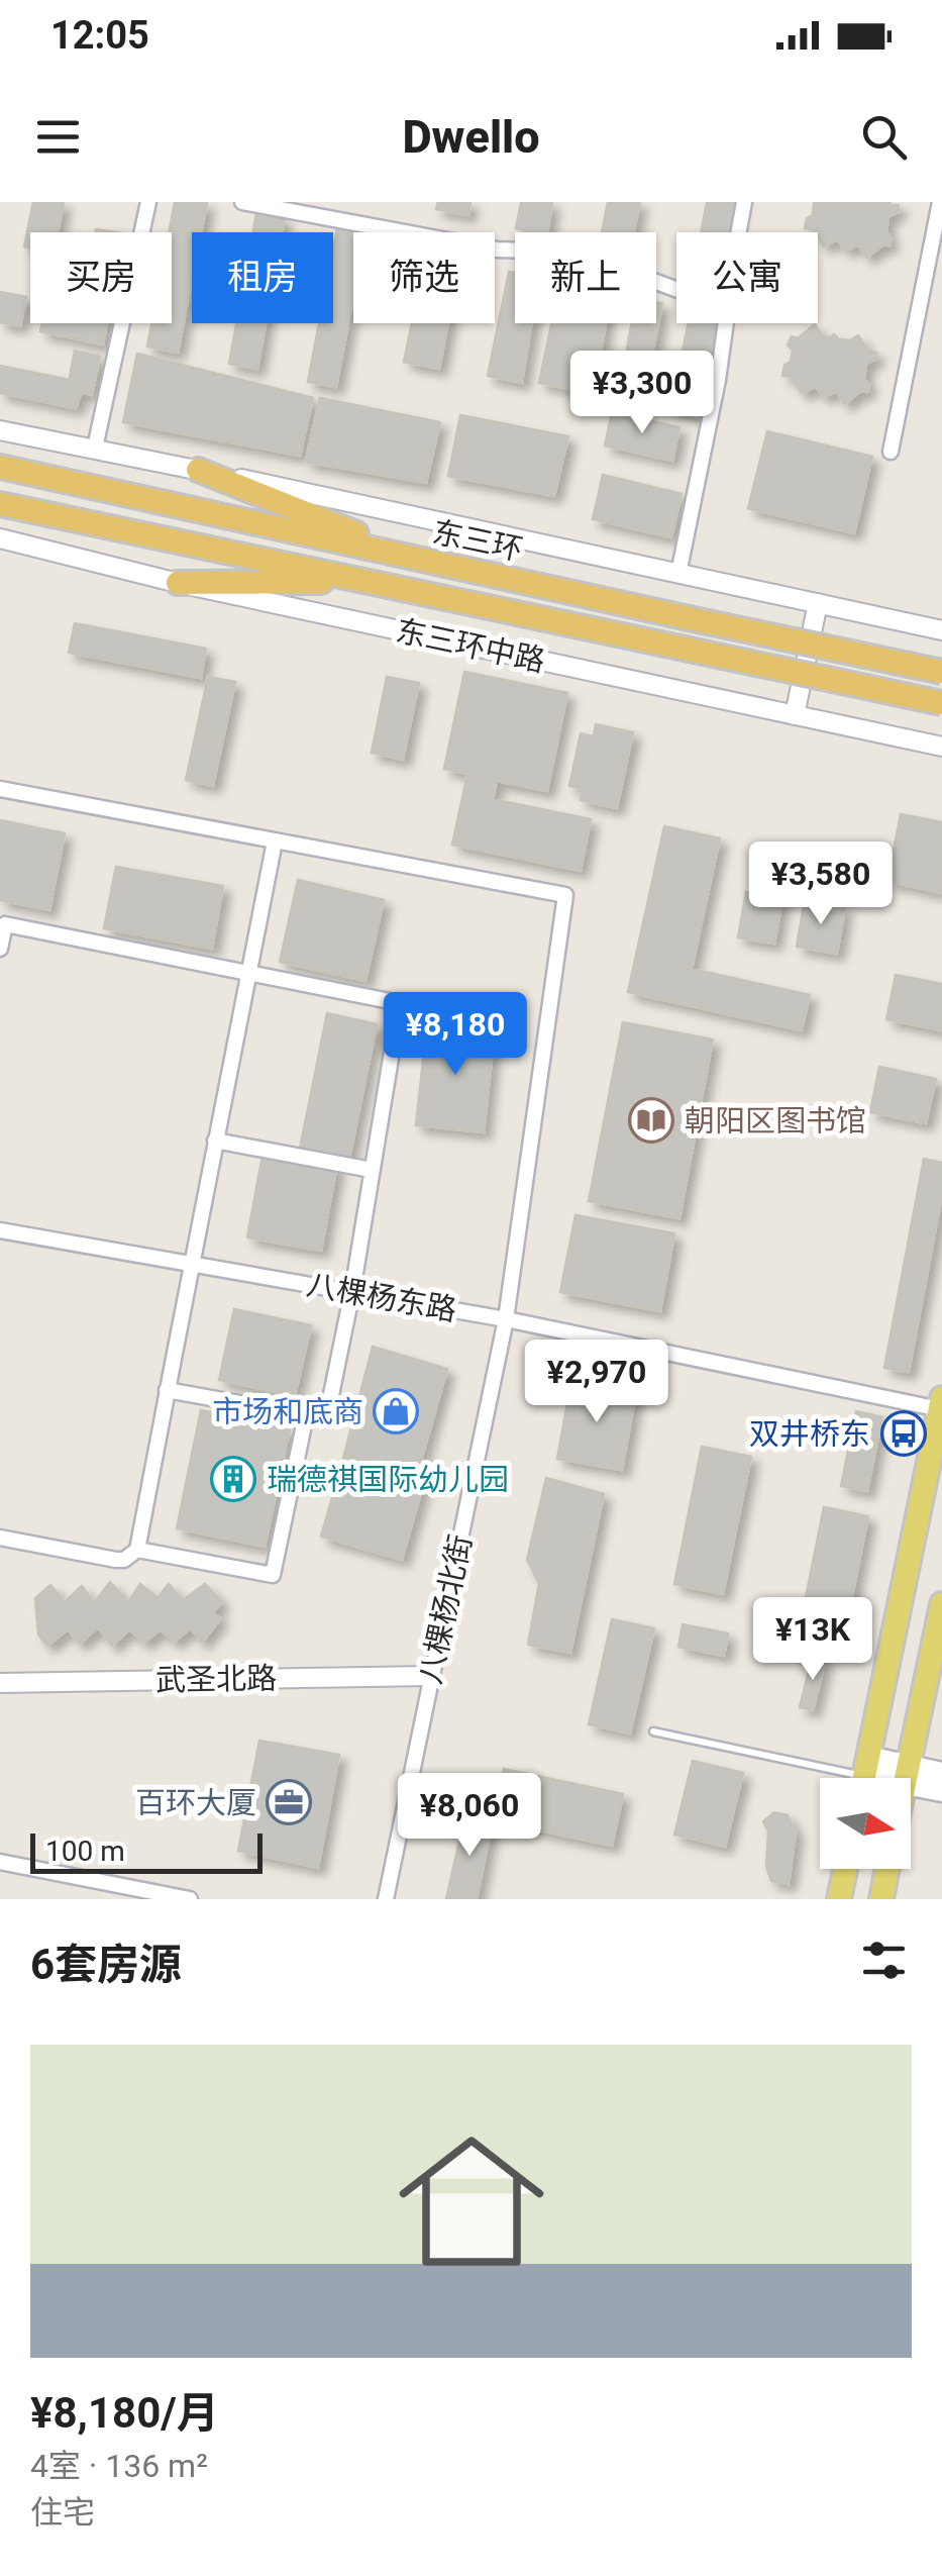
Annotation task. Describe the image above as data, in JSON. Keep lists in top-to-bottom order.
{
  "streets": {
    "highway": ["东三环"],
    "street": [
      "东三环中路",
      "八棵杨东路",
      "八棵杨北街",
      "武圣北路"
    ]
  },
  "crossings": [
    ["八棵杨东路", "八棵杨北街"],
    ["八棵杨北街", "武圣北路"]
  ],
  "places": {
    "library": ["朝阳区图书馆"],
    "shop": ["市场和底商"],
    "bus stop": ["双井桥东"],
    "building": ["瑞德祺国际幼儿园"],
    "office": ["百环大厦"]
  },
  "scale_bar": "100 m",
  "north": "right",
  "page": {
    "status": "12:05",
    "header": "Dwello",
    "chip": [
      "买房",
      "租房",
      "筛选",
      "新上",
      "公寓"
    ],
    "price": [
      "¥3,300",
      "¥3,580",
      "¥8,180",
      "¥2,970",
      "¥13K",
      "¥8,060"
    ],
    "scale": "100 m",
    "heading": "6套房源",
    "list": [
      {
        "name": "¥8,180/月",
        "note": "4室 · 136 m² · 住宅"
      }
    ]
  }
}
